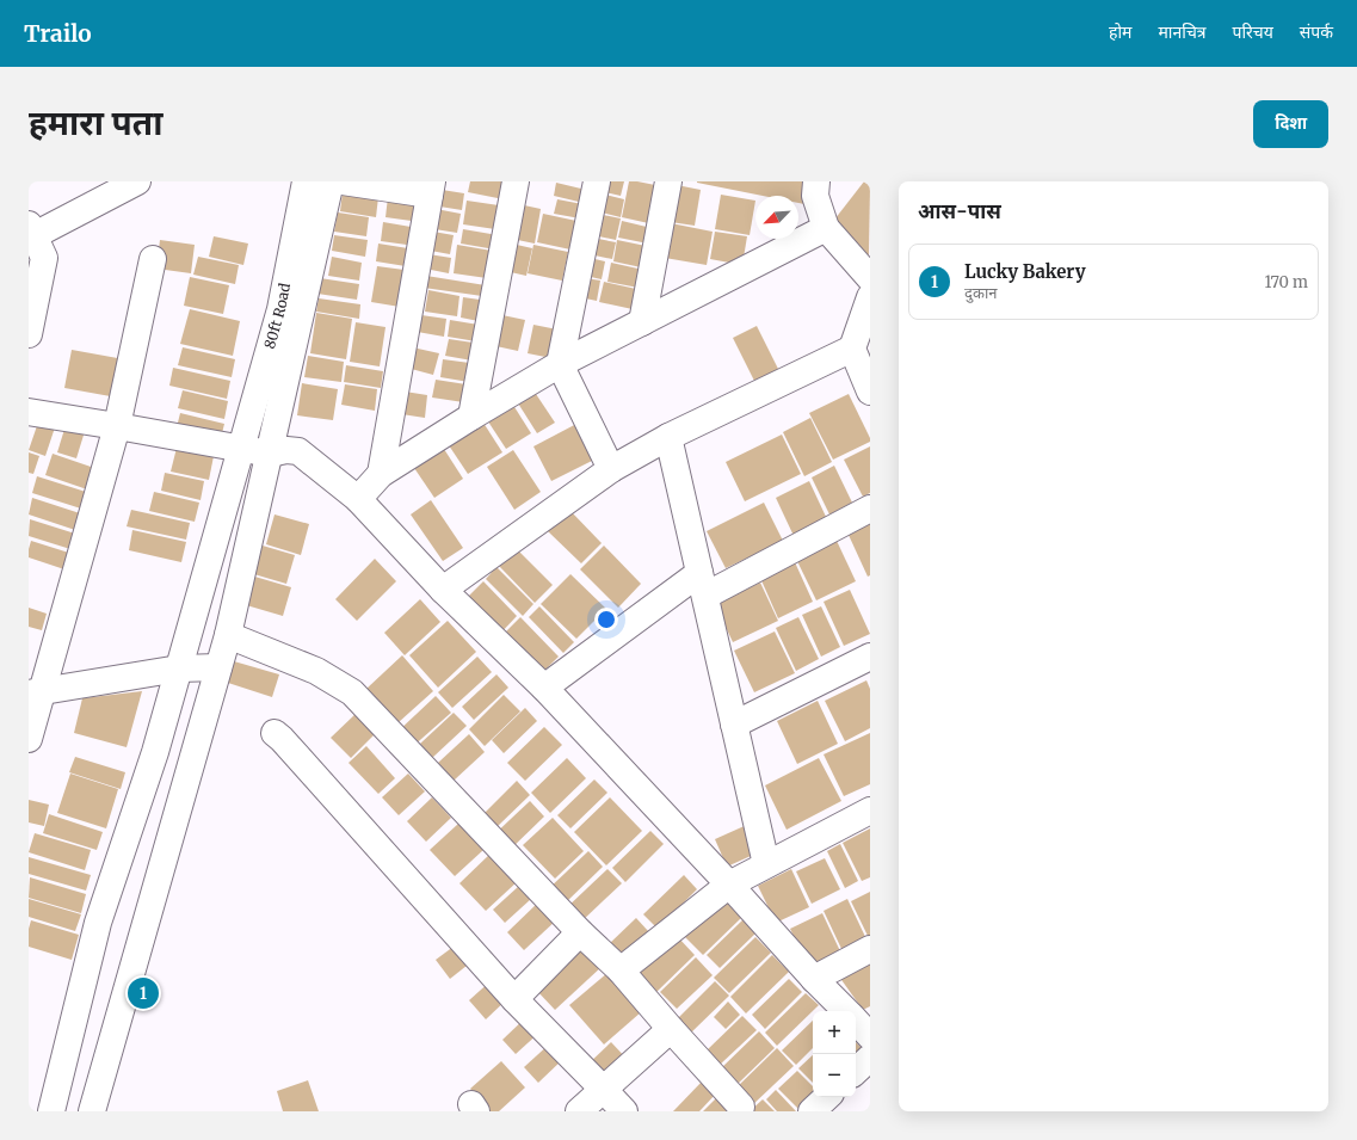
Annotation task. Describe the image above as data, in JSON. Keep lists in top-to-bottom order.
{
  "streets": {
    "street": ["80ft Road"]
  },
  "north": "bottom left",
  "page": {
    "header": "Trailo",
    "nav": [
      "होम",
      "मानचित्र",
      "परिचय",
      "संपर्क"
    ],
    "buttons": "दिशा",
    "title": "हमारा पता",
    "heading": "आस-पास",
    "list": [
      {
        "mark": "1",
        "name": "Lucky Bakery",
        "note": "दुकान",
        "value": "170 m"
      }
    ],
    "pins": "1",
    "map_buttons": ["+", "−"]
  }
}
